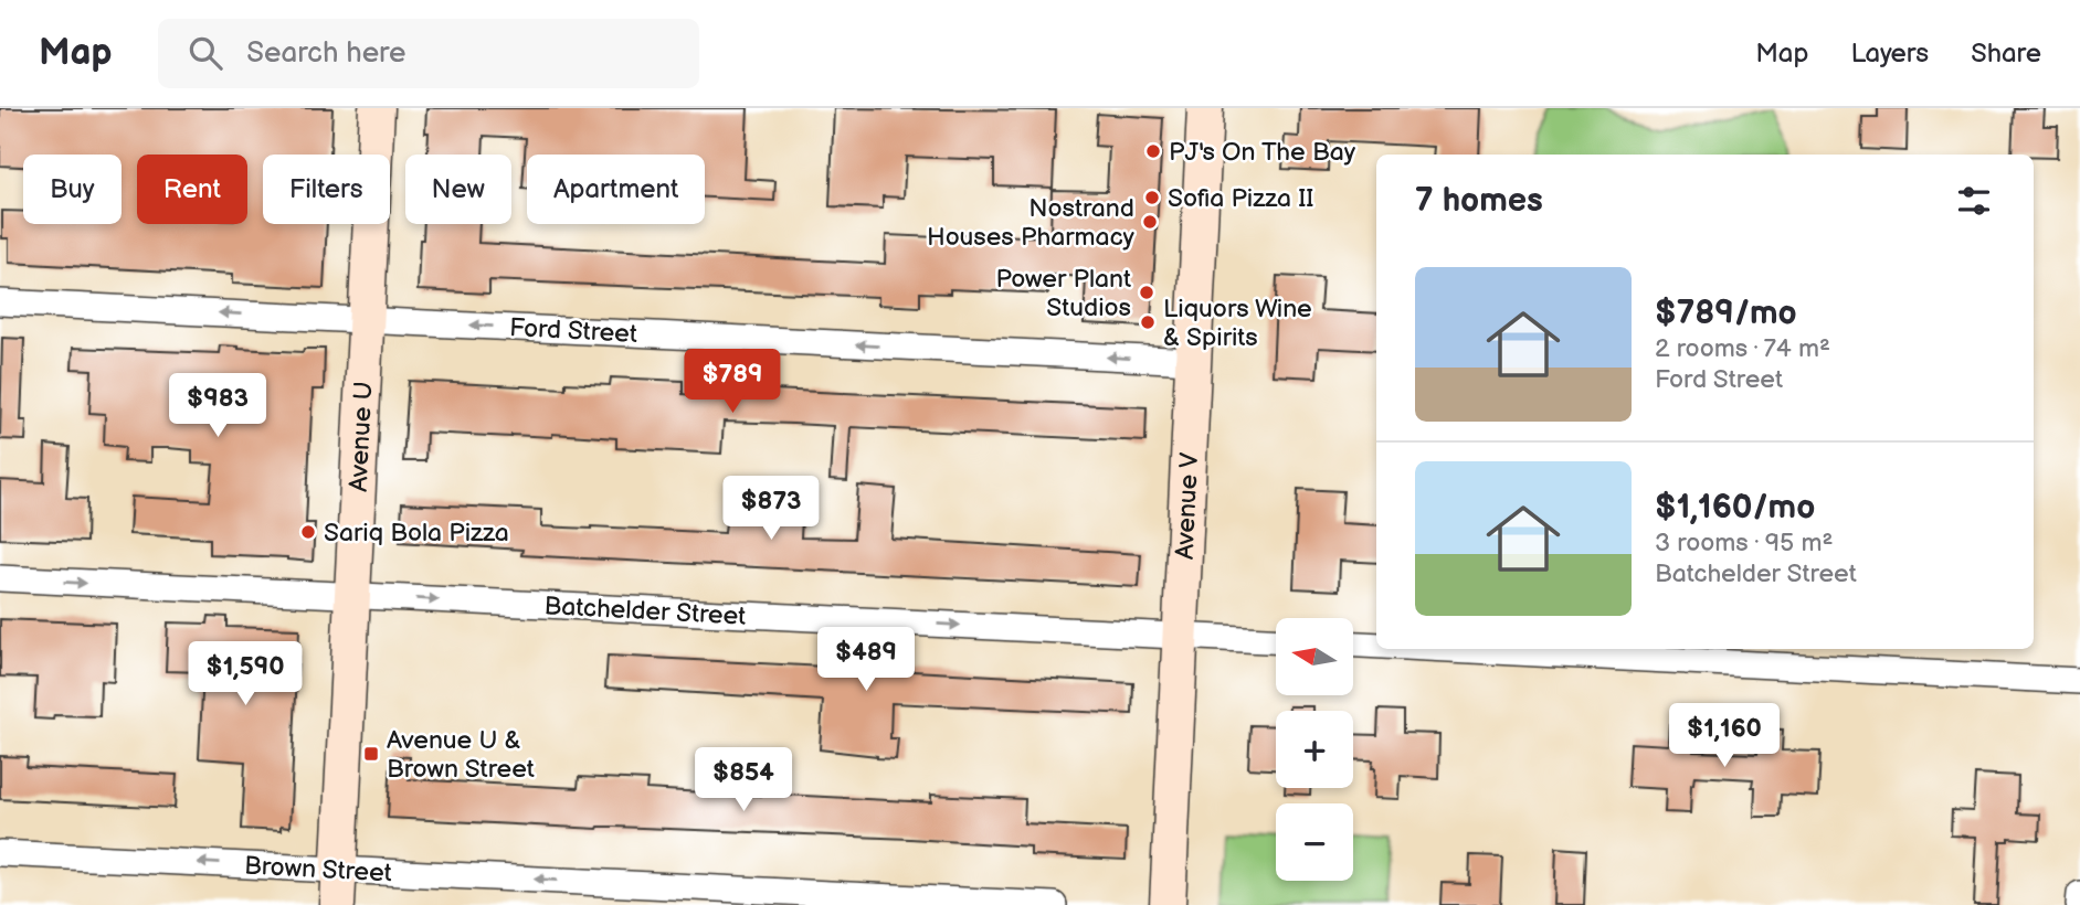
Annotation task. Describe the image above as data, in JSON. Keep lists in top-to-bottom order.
{
  "streets": {
    "main road": ["Avenue U", "Avenue V"],
    "street": ["Ford Street", "Batchelder Street", "Brown Street"]
  },
  "crossings": [
    ["Ford Street", "Avenue U"],
    ["Ford Street", "Avenue V"],
    ["Avenue U", "Batchelder Street"],
    ["Avenue U", "Brown Street"],
    ["Avenue V", "Batchelder Street"]
  ],
  "one_way": ["Ford Street", "Batchelder Street", "Brown Street"],
  "places": {
    "other": [
      "PJ's On The Bay",
      "Sofia Pizza II",
      "Nostrand Houses Pharmacy",
      "Power Plant Studios",
      "Liquors Wine & Spirits",
      "Sariq Bola Pizza"
    ],
    "transit": ["Avenue U & Brown Street"]
  },
  "north": "left",
  "page": {
    "header": "Map",
    "search": "Search here",
    "nav": ["Map", "Layers", "Share"],
    "chip": [
      "Buy",
      "Rent",
      "Filters",
      "New",
      "Apartment"
    ],
    "heading": "7 homes",
    "list": [
      {
        "name": "$789/mo",
        "note": "2 rooms · 74 m² · Ford Street"
      },
      {
        "name": "$1,160/mo",
        "note": "3 rooms · 95 m² · Batchelder Street"
      }
    ],
    "price": [
      "$789",
      "$983",
      "$873",
      "$489",
      "$1,590",
      "$1,160",
      "$854"
    ],
    "map_buttons": ["+", "−"]
  }
}
